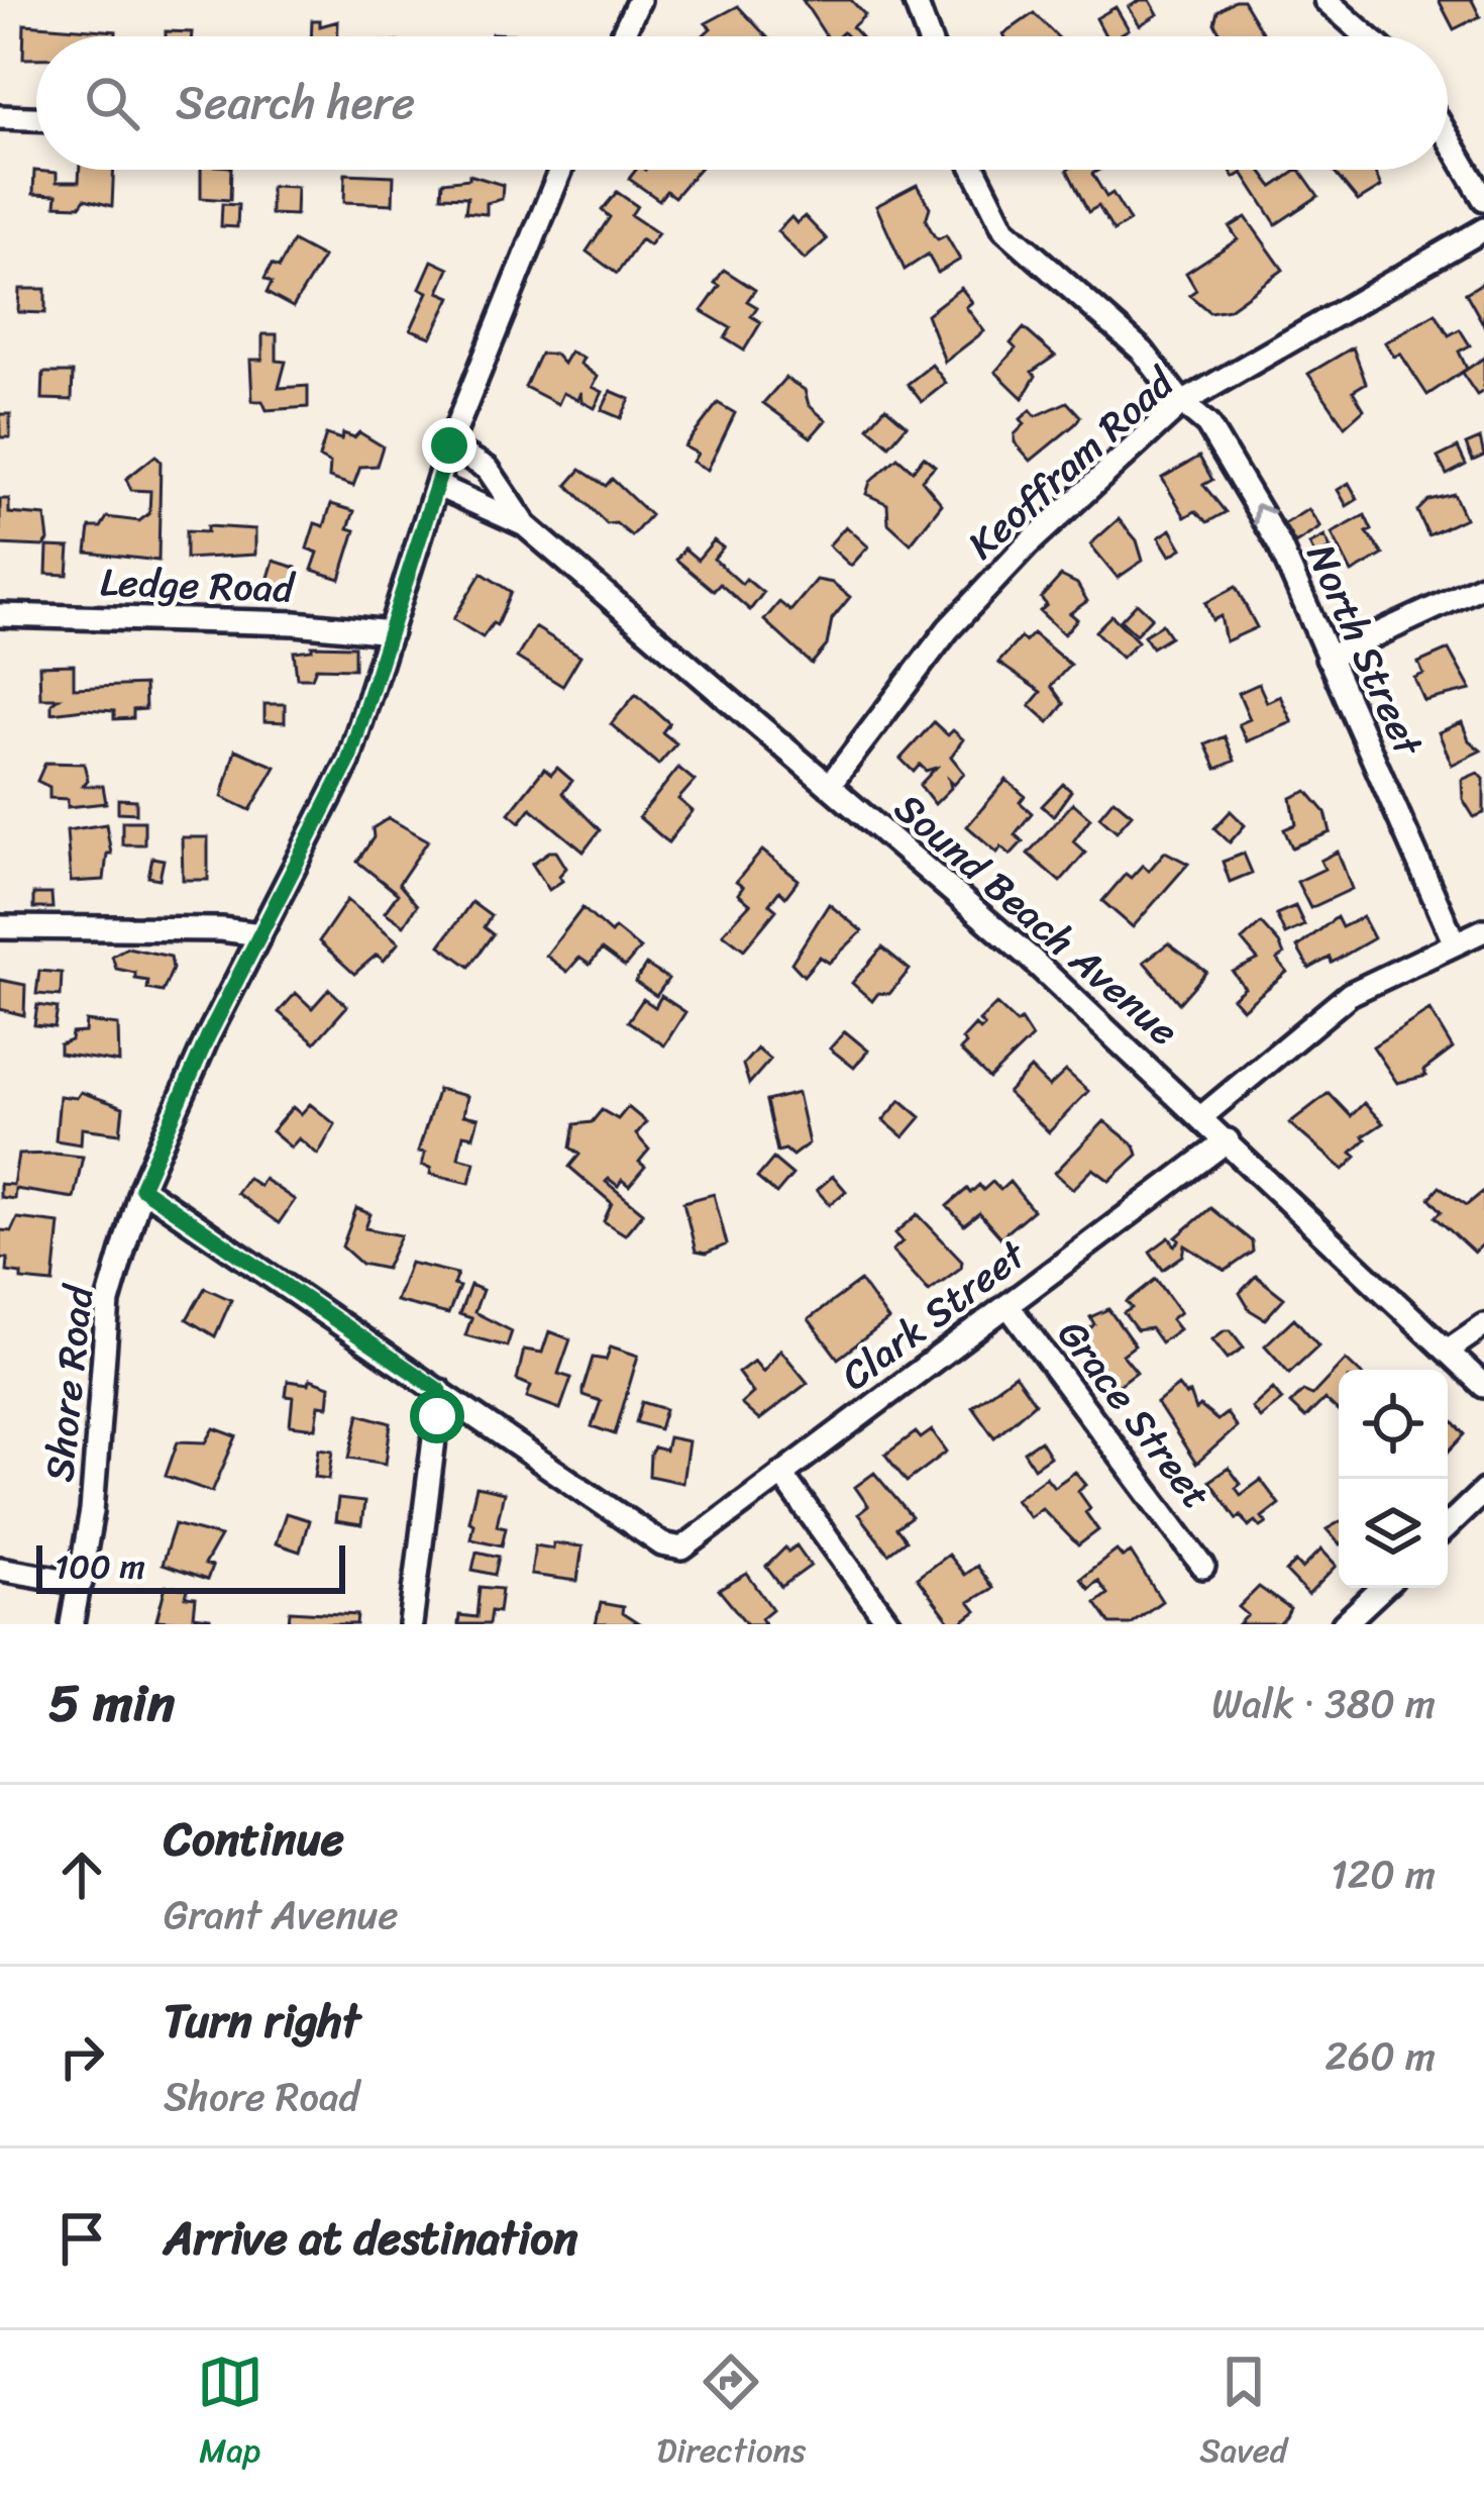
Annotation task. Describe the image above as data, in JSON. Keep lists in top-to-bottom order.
{
  "streets": {
    "street": [
      "Keoffram Road",
      "Ledge Road",
      "North Street",
      "Sound Beach Avenue",
      "Clark Street",
      "Shore Road",
      "Grace Street"
    ]
  },
  "crossings": [
    ["Keoffram Road", "North Street"],
    ["Keoffram Road", "Sound Beach Avenue"],
    ["Ledge Road", "Shore Road"],
    ["Sound Beach Avenue", "Clark Street"],
    ["Sound Beach Avenue", "Shore Road"],
    ["Clark Street", "Grace Street"]
  ],
  "scale_bar": "100 m",
  "page": {
    "search": "Search here",
    "scale": "100 m",
    "heading": ["5 min", "Walk · 380 m"],
    "list": [
      ["Continue", "Grant Avenue", "120 m"],
      ["Turn right", "Shore Road", "260 m"],
      "Arrive at destination"
    ],
    "nav": ["Map", "Directions", "Saved"]
  }
}
